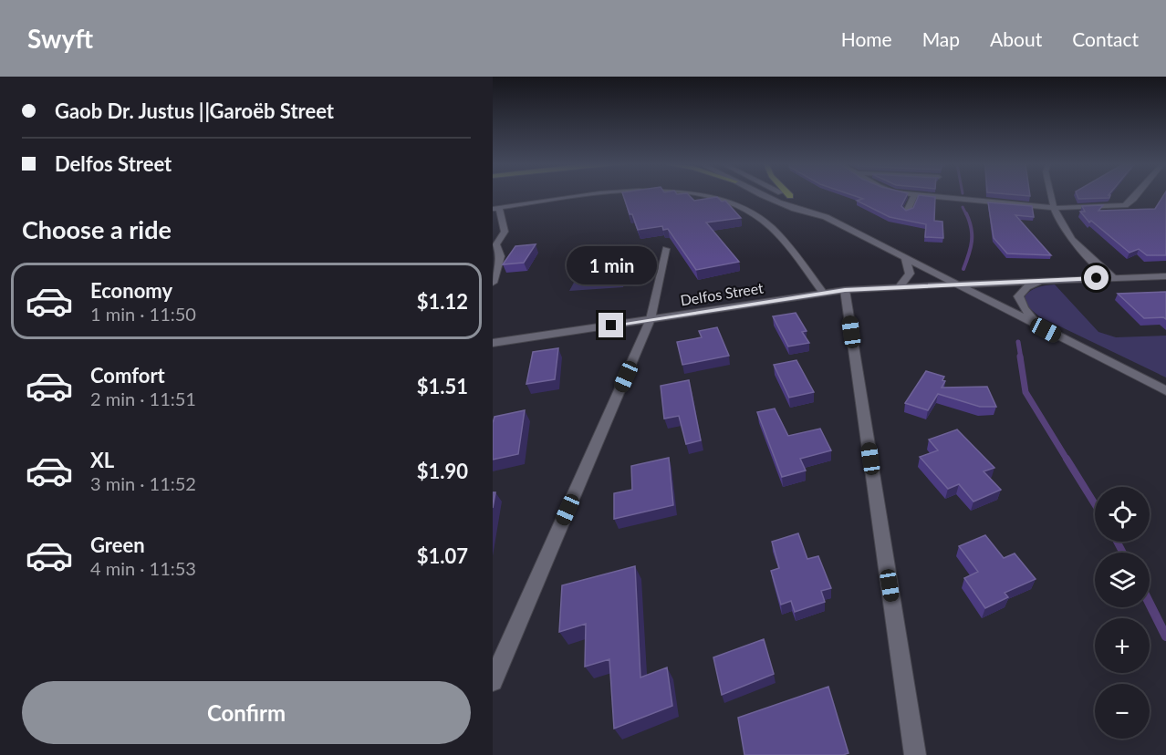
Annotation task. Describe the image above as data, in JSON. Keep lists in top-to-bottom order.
{
  "streets": {
    "street": ["Delfos Street"]
  },
  "page": {
    "header": "Swyft",
    "nav": [
      "Home",
      "Map",
      "About",
      "Contact"
    ],
    "banner": ["Gaob Dr. Justus ǁGaroëb Street", "Delfos Street"],
    "heading": "Choose a ride",
    "bubble": "1 min",
    "list": [
      {
        "name": "Economy",
        "note": "1 min · 11:50",
        "value": "$1.12"
      },
      {
        "name": "Comfort",
        "note": "2 min · 11:51",
        "value": "$1.51"
      },
      {
        "name": "XL",
        "note": "3 min · 11:52",
        "value": "$1.90"
      },
      {
        "name": "Green",
        "note": "4 min · 11:53",
        "value": "$1.07"
      }
    ],
    "map_buttons": ["+", "−"],
    "buttons": "Confirm"
  }
}
